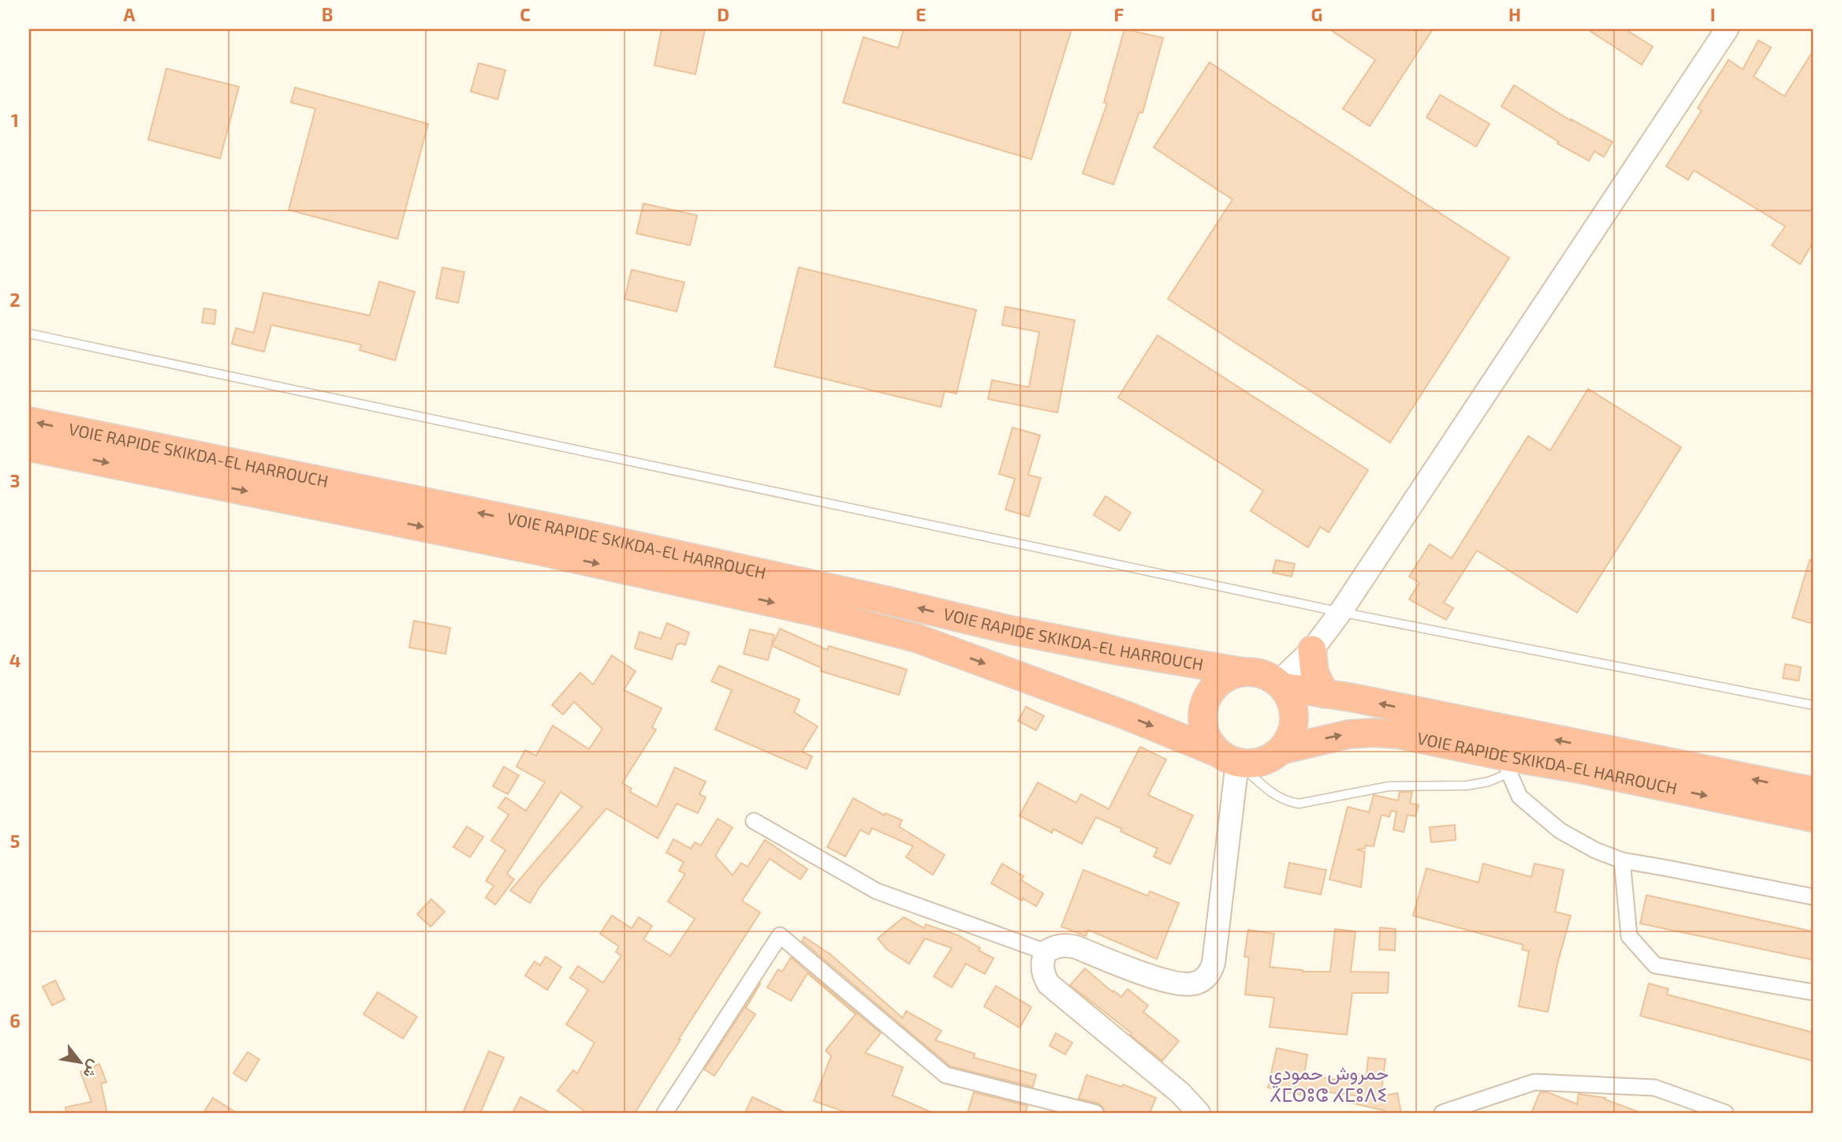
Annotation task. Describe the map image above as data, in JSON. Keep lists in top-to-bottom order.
{
  "streets": {
    "highway": ["VOIE RAPIDE SKIKDA-EL HARROUCH"]
  },
  "districts": ["حمروش حمودي ⵃⵎⵔⵓⵛ ⵃⵎⵓⴷⵉ"],
  "north": "bottom right",
  "grid": {
    "columns": [
      "A",
      "B",
      "C",
      "D",
      "E",
      "F",
      "G",
      "H",
      "I"
    ],
    "rows": [
      "1",
      "2",
      "3",
      "4",
      "5",
      "6"
    ]
  }
}
